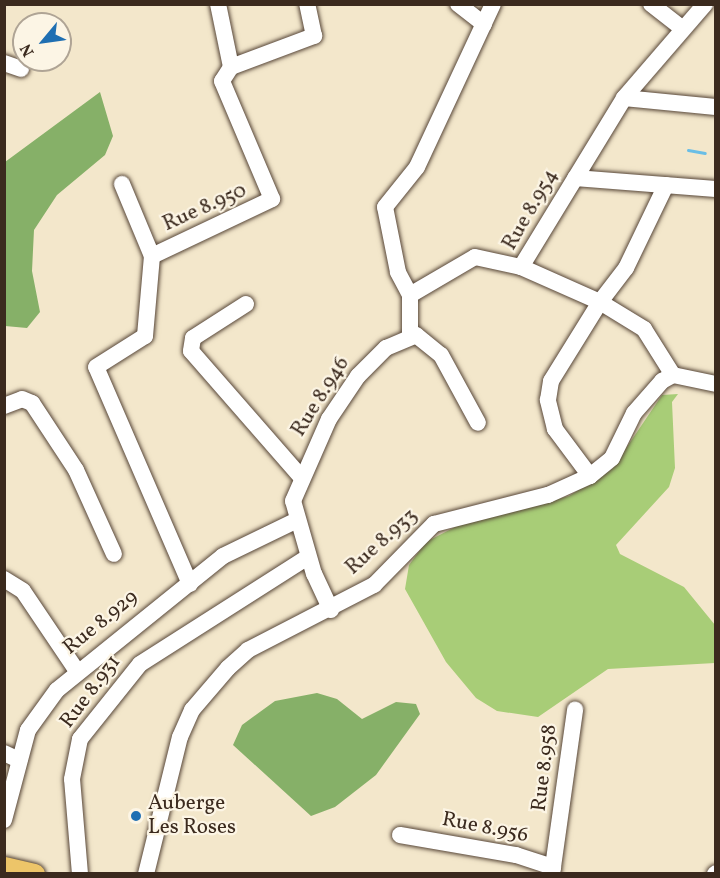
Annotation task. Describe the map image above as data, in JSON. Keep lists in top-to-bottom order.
{
  "streets": {
    "street": [
      "Rue 8.950",
      "Rue 8.954",
      "Rue 8.946",
      "Rue 8.933",
      "Rue 8.929",
      "Rue 8.931",
      "Rue 8.958",
      "Rue 8.956"
    ]
  },
  "crossings": [
    ["Rue 8.950", "Rue 8.929"],
    ["Rue 8.954", "Rue 8.933"],
    ["Rue 8.946", "Rue 8.933"],
    ["Rue 8.946", "Rue 8.929"],
    ["Rue 8.946", "Rue 8.931"],
    ["Rue 8.958", "Rue 8.956"]
  ],
  "places": ["Auberge Les Roses"],
  "north": "bottom left"
}
